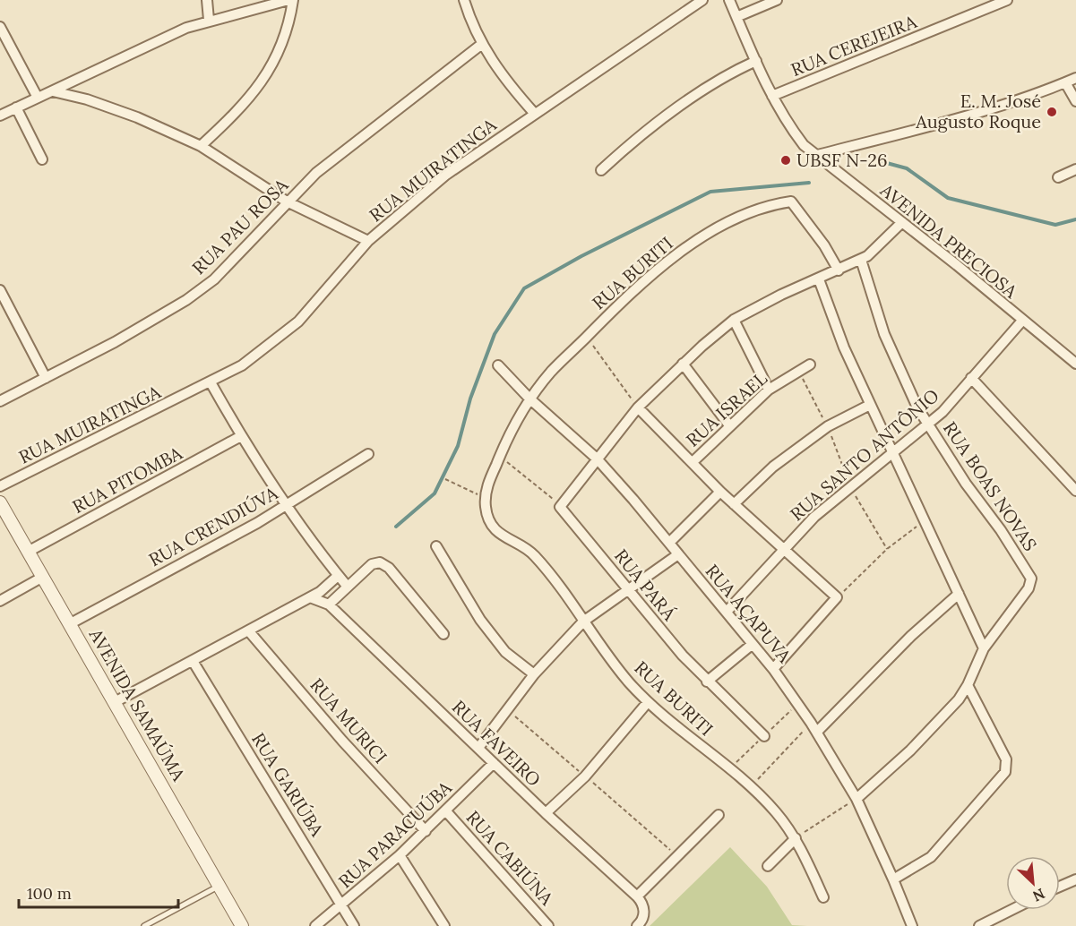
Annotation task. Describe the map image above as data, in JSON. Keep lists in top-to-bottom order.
{
  "streets": {
    "street": [
      "RUA CEREJEIRA",
      "RUA MUIRATINGA",
      "RUA PAU ROSA",
      "AVENIDA PRECIOSA",
      "RUA BURITI",
      "RUA ISRAEL",
      "RUA SANTO ANTÔNIO",
      "RUA PITOMBA",
      "RUA BOAS NOVAS",
      "RUA CRENDIÚVA",
      "RUA PARÁ",
      "RUA AÇAPUVA",
      "AVENIDA SAMAÚMA",
      "RUA MURICI",
      "RUA FAVEIRO",
      "RUA GARIÚBA",
      "RUA PARACUÚBA",
      "RUA CABIÚNA"
    ]
  },
  "crossings": [
    ["RUA CEREJEIRA", "AVENIDA PRECIOSA"],
    ["AVENIDA PRECIOSA", "RUA SANTO ANTÔNIO"],
    ["RUA BURITI", "RUA AÇAPUVA"],
    ["RUA SANTO ANTÔNIO", "RUA BOAS NOVAS"],
    ["RUA SANTO ANTÔNIO", "RUA AÇAPUVA"],
    ["RUA PITOMBA", "AVENIDA SAMAÚMA"],
    ["RUA CRENDIÚVA", "AVENIDA SAMAÚMA"],
    ["RUA MURICI", "RUA PARACUÚBA"],
    ["RUA FAVEIRO", "RUA PARACUÚBA"],
    ["RUA GARIÚBA", "RUA PARACUÚBA"],
    ["RUA PARACUÚBA", "RUA CABIÚNA"]
  ],
  "places": ["E. M. José Augusto Roque", "UBSF N-26"],
  "scale_bar": "100 m",
  "north": "bottom right"
}
